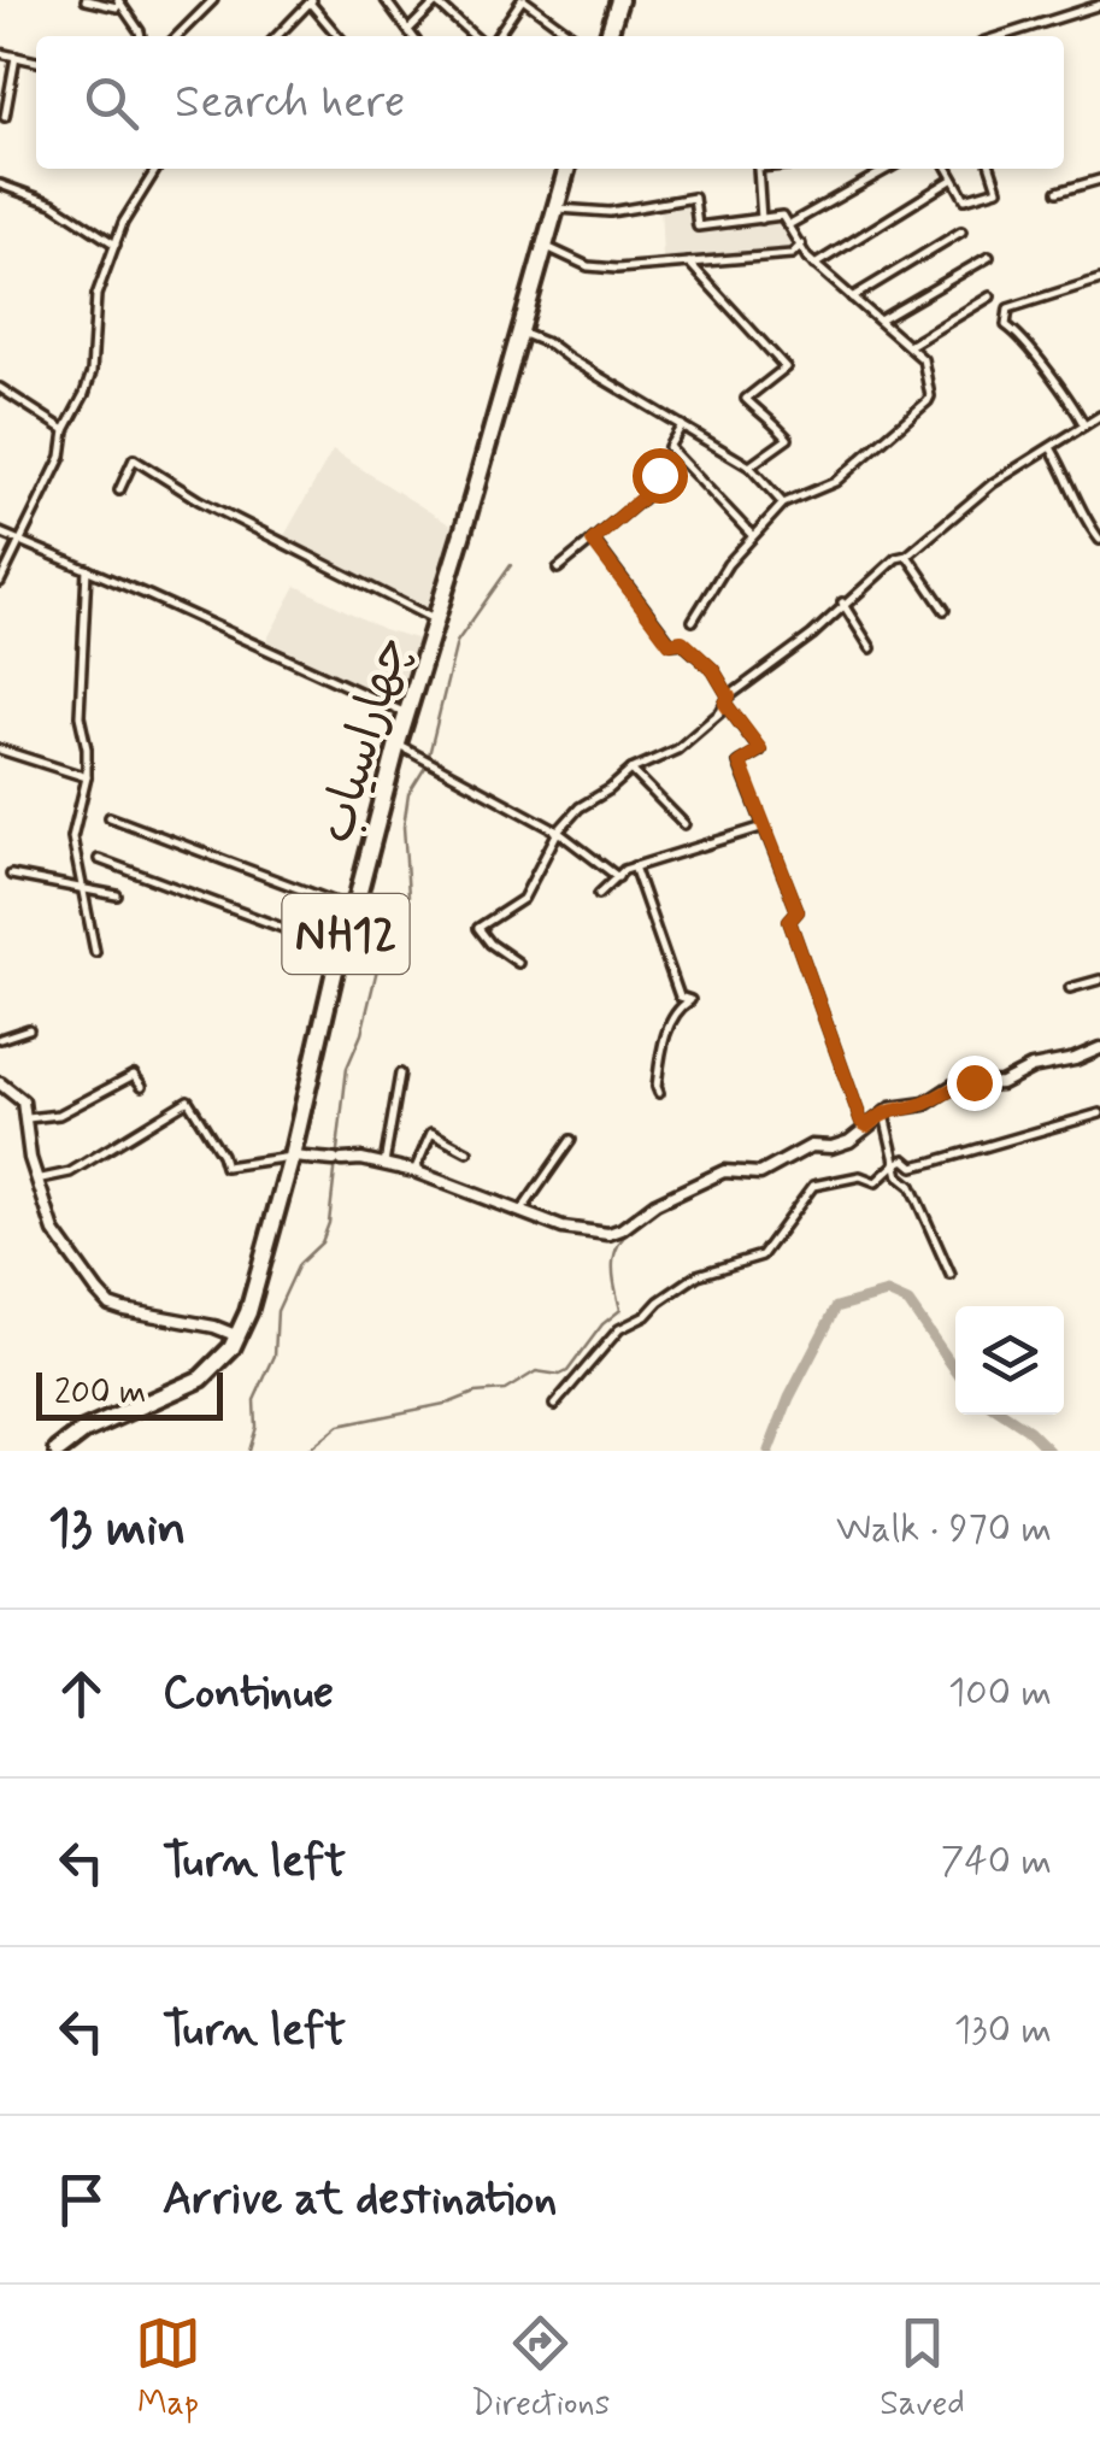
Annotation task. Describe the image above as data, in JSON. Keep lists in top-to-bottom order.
{
  "streets": {
    "highway": ["چهاراسیاب", "NH12"]
  },
  "scale_bar": "200 m",
  "page": {
    "search": "Search here",
    "scale": "200 m",
    "heading": ["13 min", "Walk · 970 m"],
    "list": [
      ["Continue", "100 m"],
      ["Turn left", "740 m"],
      ["Turn left", "130 m"],
      "Arrive at destination"
    ],
    "nav": ["Map", "Directions", "Saved"]
  }
}
